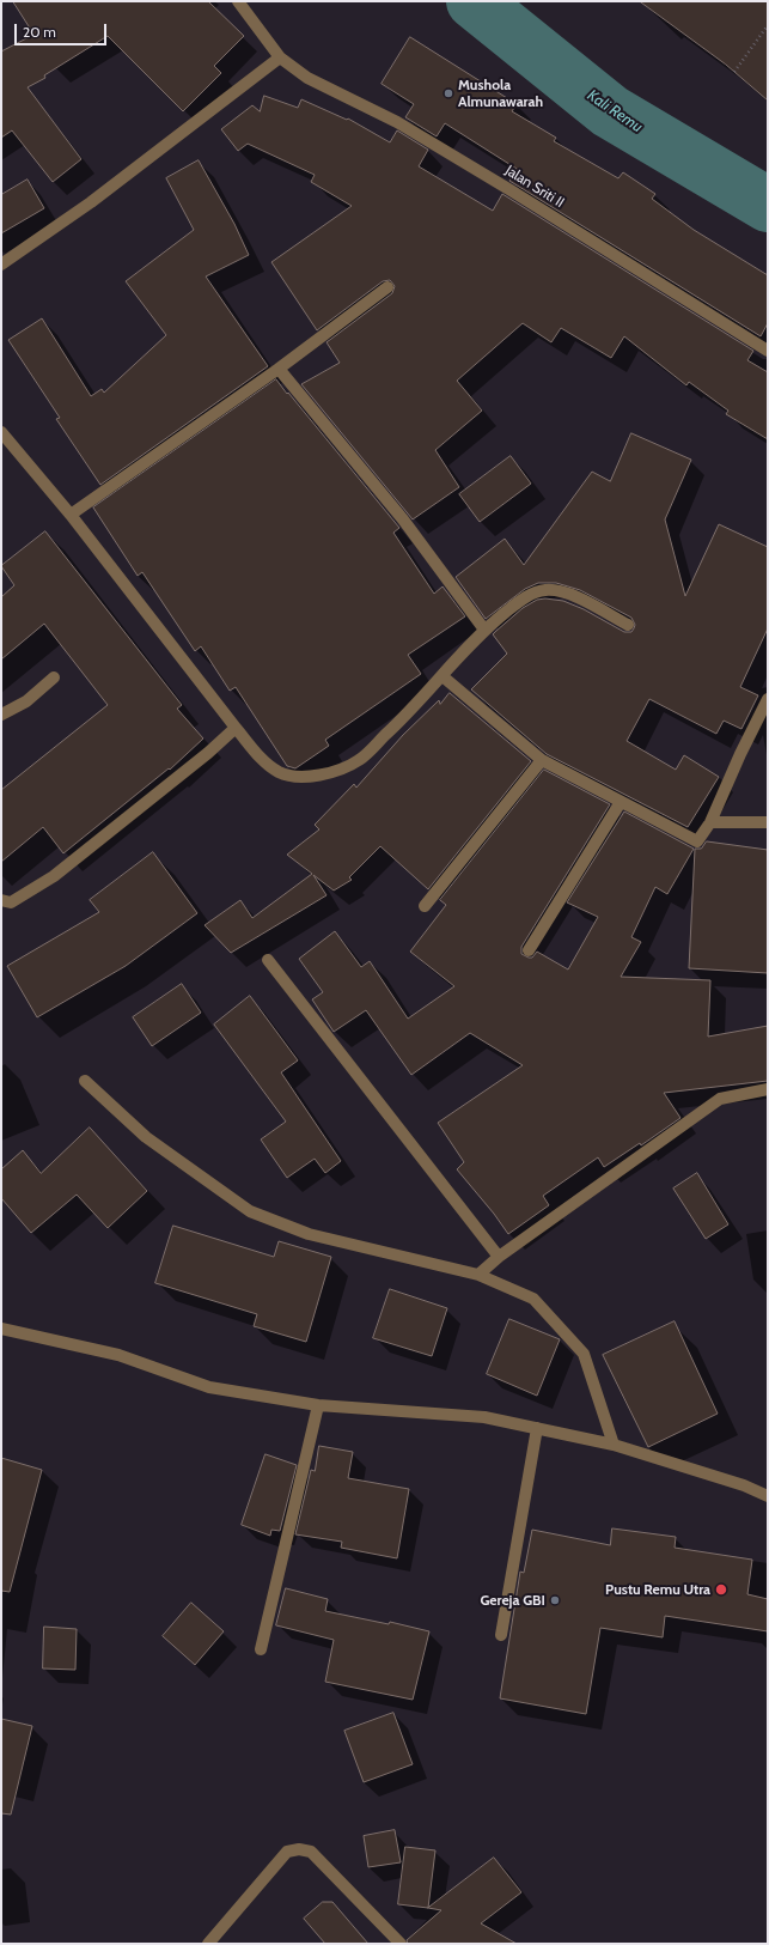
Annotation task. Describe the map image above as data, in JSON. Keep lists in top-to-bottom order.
{
  "streets": {
    "street": ["Jalan Sriti II"]
  },
  "water": ["Kali Remu"],
  "places": ["Mushola Almunawarah", "Pustu Remu Utra", "Gereja GBI"],
  "scale_bar": "20 m"
}
